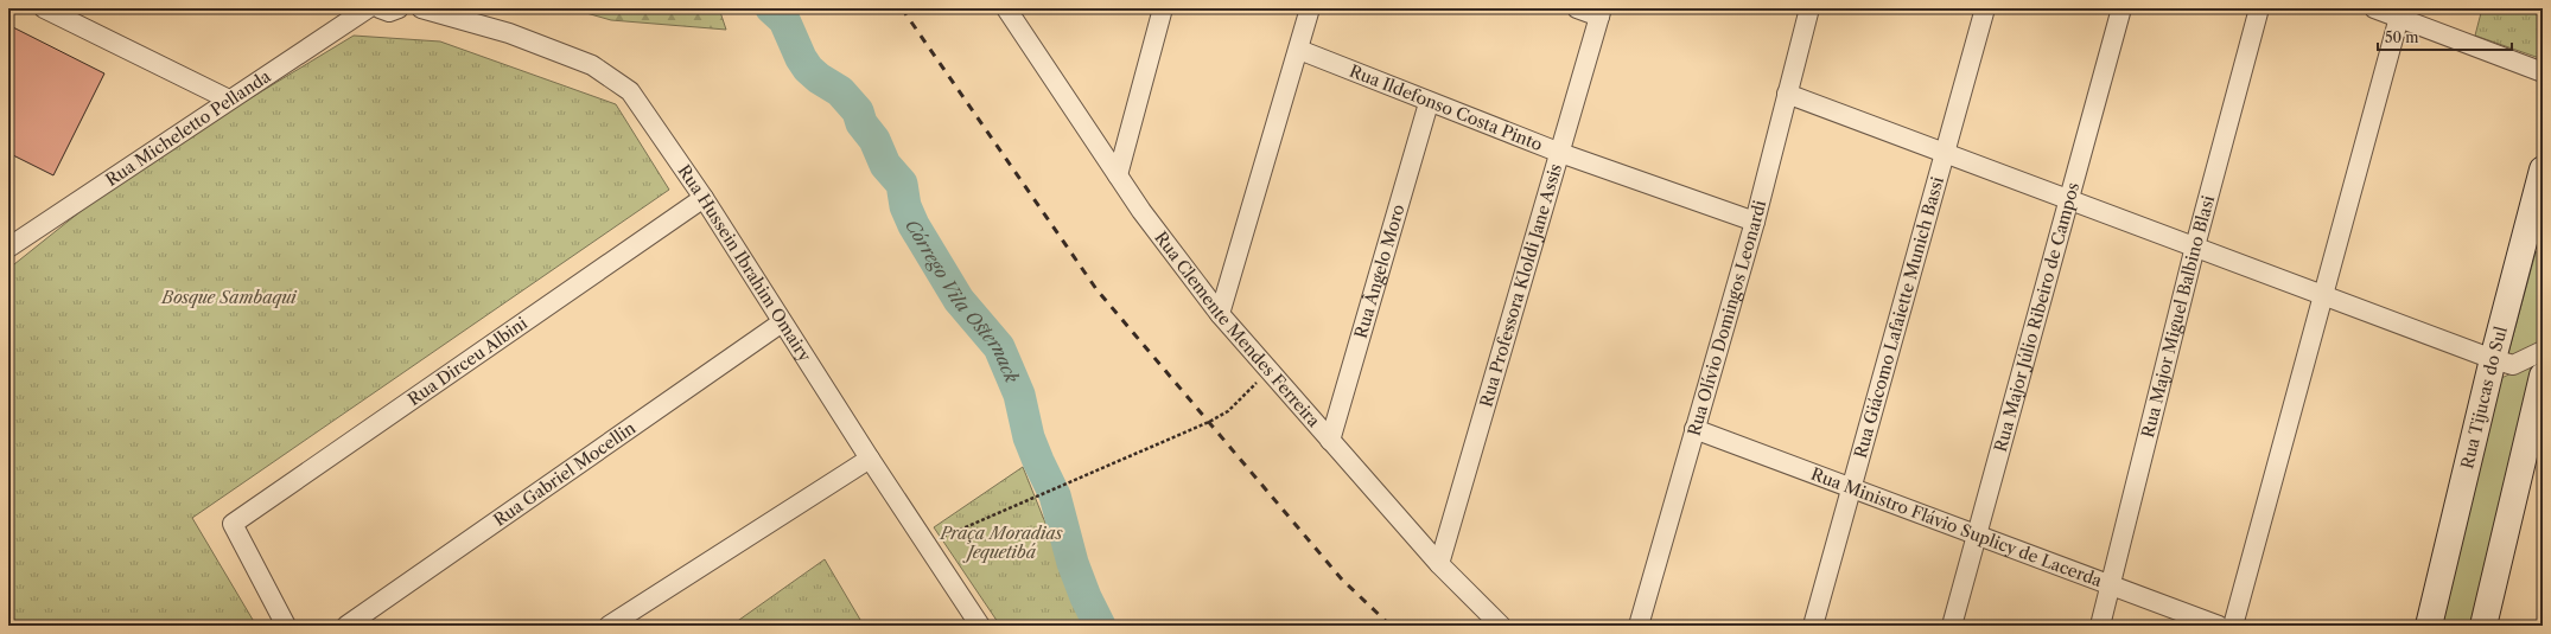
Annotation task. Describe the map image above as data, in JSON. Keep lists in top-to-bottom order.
{
  "streets": {
    "main road": ["Rua Tijucas do Sul"],
    "street": [
      "Rua Ildefonso Costa Pinto",
      "Rua Micheletto Pellanda",
      "Rua Hussein Ibrahim Omairy",
      "Rua Ângelo Moro",
      "Rua Professora Kloldi Jane Assis",
      "Rua Giácomo Lafaiette Munich Bassi",
      "Rua Major Miguel Balbino Blasi",
      "Rua Olívio Domingos Leonardi",
      "Rua Major Júlio Ribeiro de Campos",
      "Rua Clemente Mendes Ferreira",
      "Rua Dirceu Albini",
      "Rua Gabriel Mocellin",
      "Rua Ministro Flávio Suplicy de Lacerda"
    ]
  },
  "crossings": [
    ["Rua Ildefonso Costa Pinto", "Rua Ângelo Moro"],
    ["Rua Ildefonso Costa Pinto", "Rua Professora Kloldi Jane Assis"],
    ["Rua Ildefonso Costa Pinto", "Rua Olívio Domingos Leonardi"],
    ["Rua Hussein Ibrahim Omairy", "Rua Dirceu Albini"],
    ["Rua Hussein Ibrahim Omairy", "Rua Gabriel Mocellin"],
    ["Rua Ângelo Moro", "Rua Clemente Mendes Ferreira"],
    ["Rua Professora Kloldi Jane Assis", "Rua Clemente Mendes Ferreira"],
    ["Rua Giácomo Lafaiette Munich Bassi", "Rua Ministro Flávio Suplicy de Lacerda"],
    ["Rua Major Miguel Balbino Blasi", "Rua Ministro Flávio Suplicy de Lacerda"],
    ["Rua Olívio Domingos Leonardi", "Rua Ministro Flávio Suplicy de Lacerda"],
    ["Rua Major Júlio Ribeiro de Campos", "Rua Ministro Flávio Suplicy de Lacerda"]
  ],
  "water": ["Córrego Vila Osternack"],
  "parks": ["Bosque Sambaqui", "Praça Moradias Jequetibá"],
  "scale_bar": "50 m"
}
